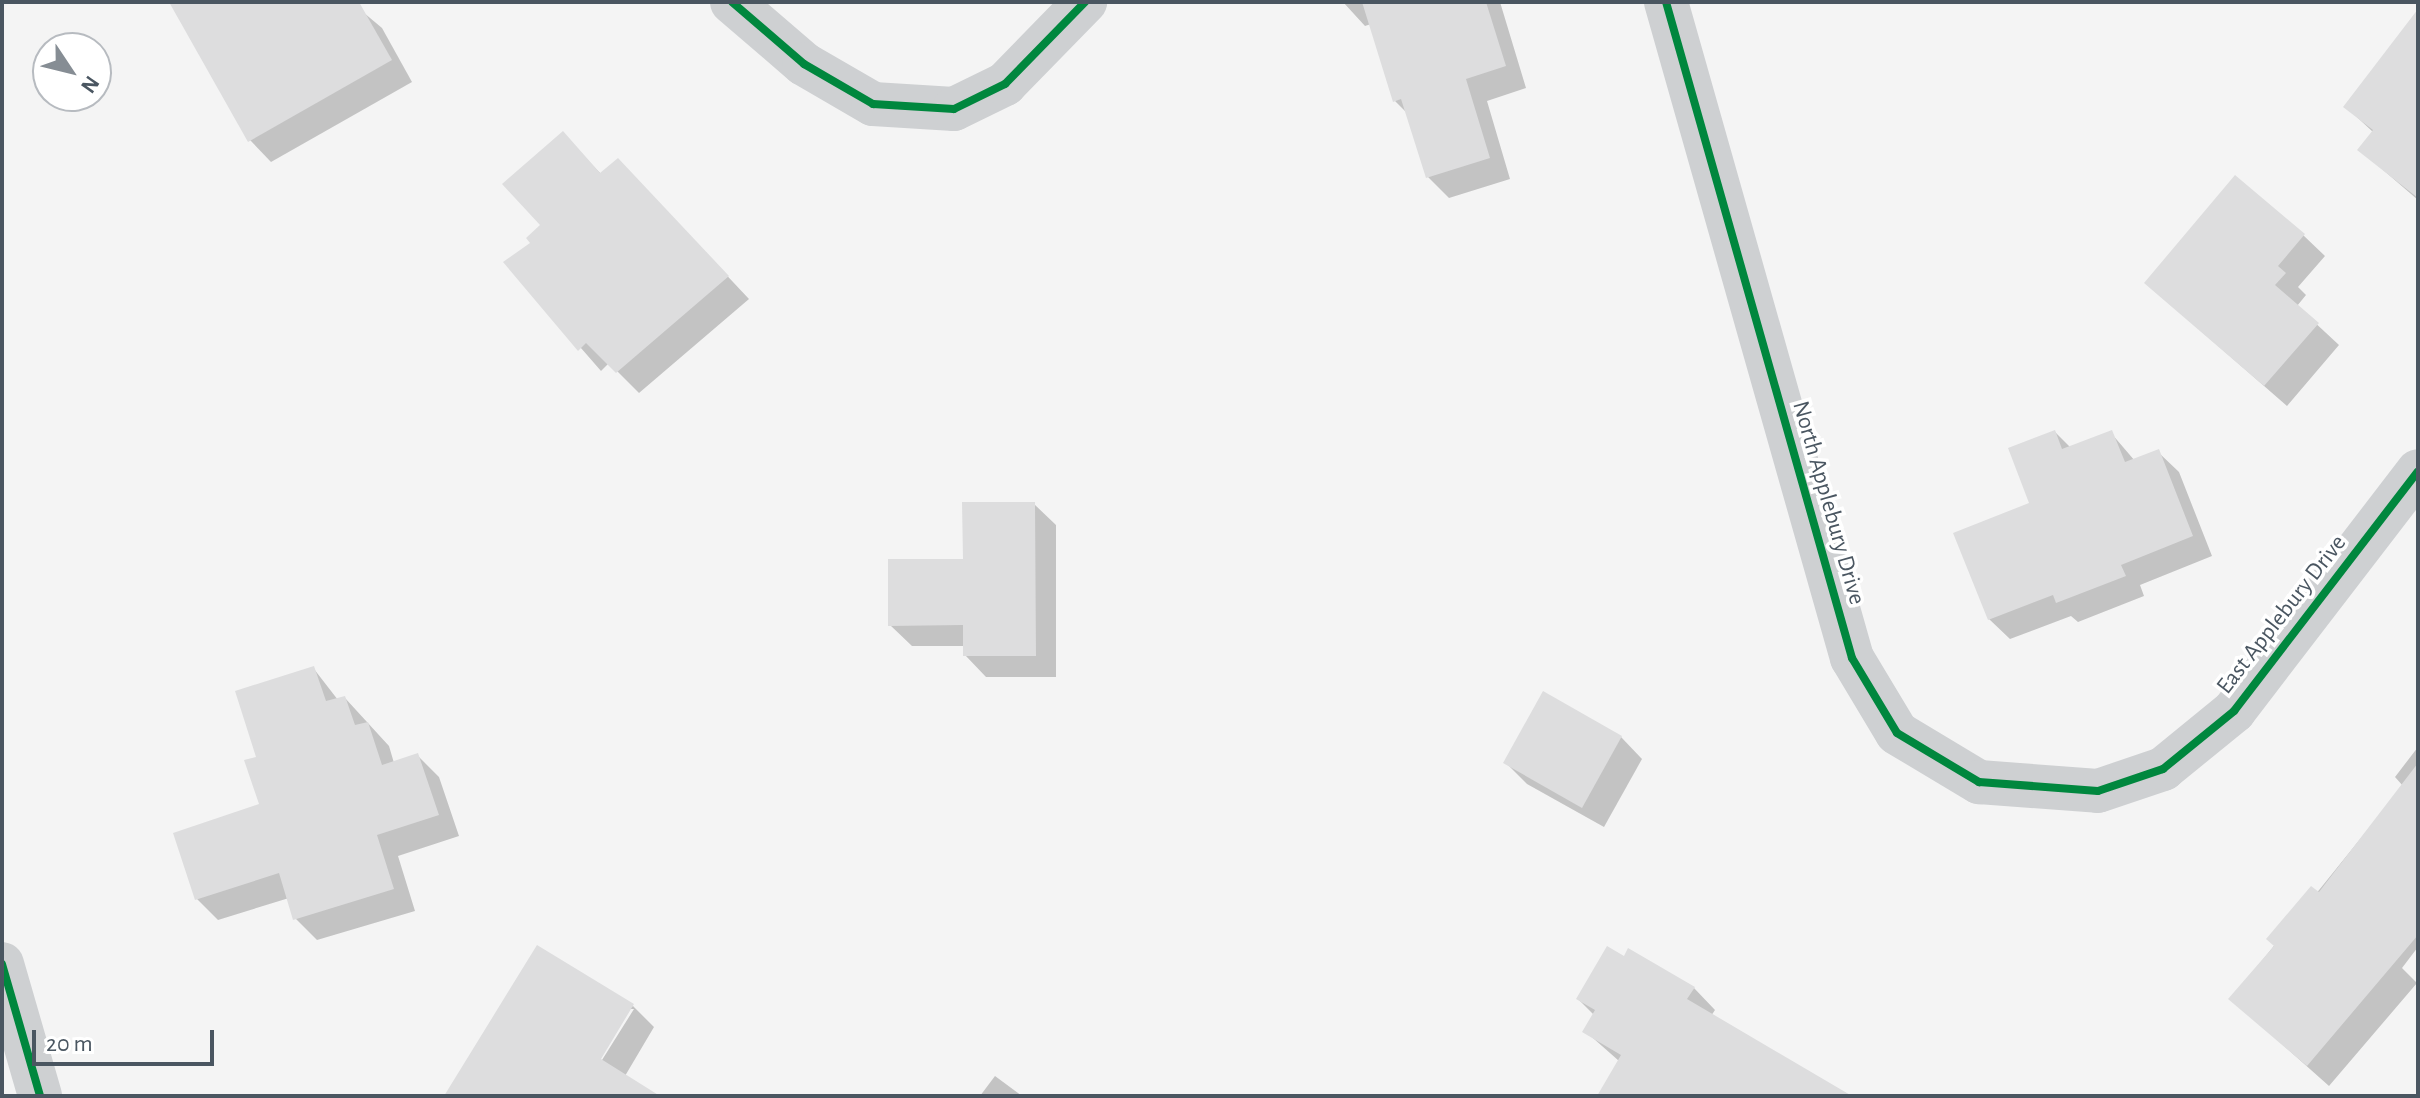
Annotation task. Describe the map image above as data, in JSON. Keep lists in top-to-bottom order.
{
  "streets": {
    "street": ["North Applebury Drive", "East Applebury Drive"]
  },
  "crossings": [
    ["North Applebury Drive", "East Applebury Drive"]
  ],
  "scale_bar": "20 m",
  "north": "bottom right"
}
